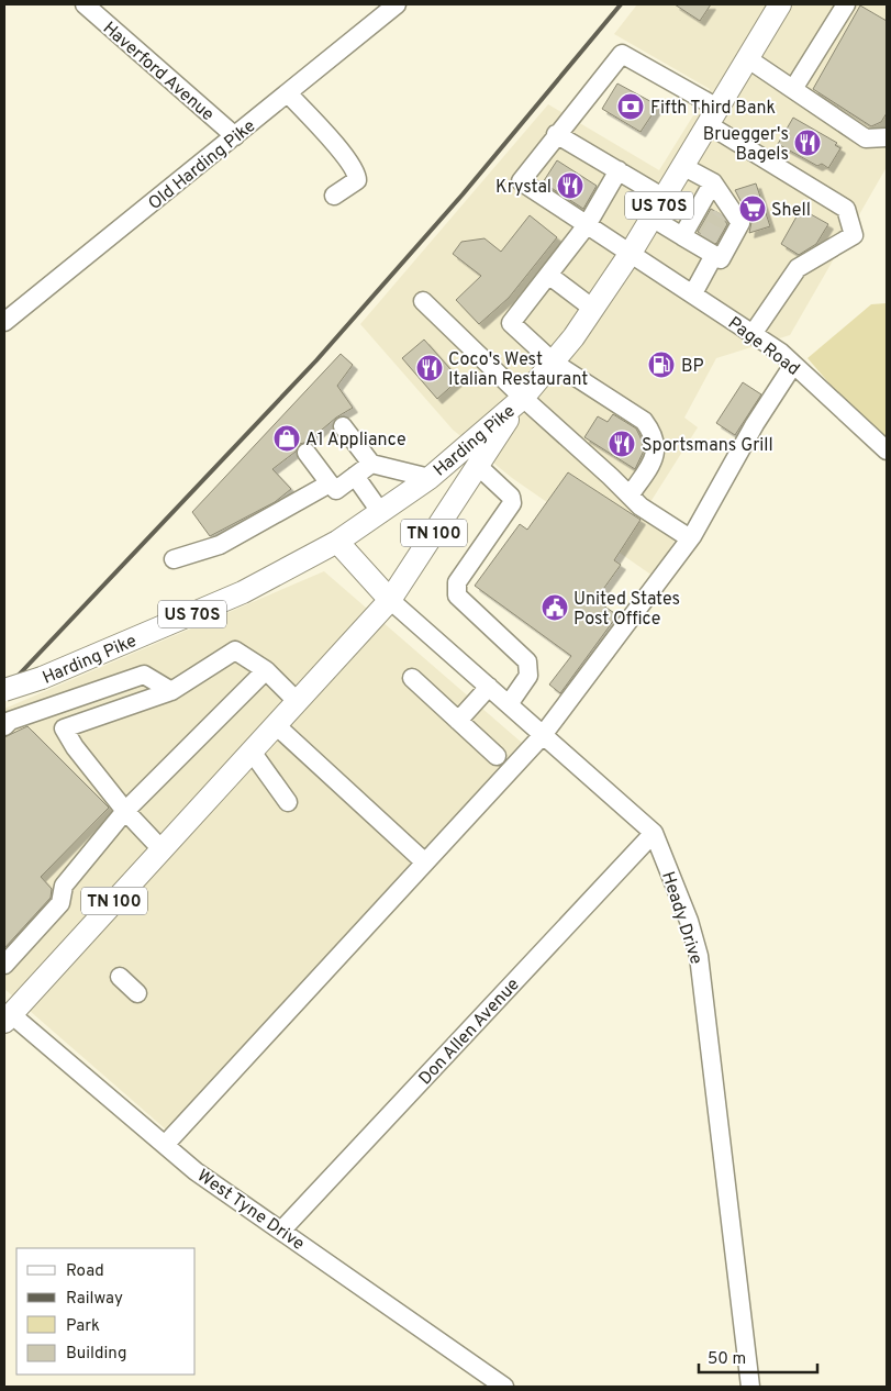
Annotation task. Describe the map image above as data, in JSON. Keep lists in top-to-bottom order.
{
  "streets": {
    "main road": ["US 70S", "Harding Pike", "TN 100"],
    "street": [
      "Haverford Avenue",
      "Old Harding Pike",
      "Page Road",
      "Heady Drive",
      "Don Allen Avenue",
      "West Tyne Drive"
    ]
  },
  "crossings": [
    ["Haverford Avenue", "Old Harding Pike"],
    ["Page Road", "Harding Pike"],
    ["Harding Pike", "TN 100"],
    ["TN 100", "Heady Drive"],
    ["TN 100", "West Tyne Drive"],
    ["Heady Drive", "Don Allen Avenue"],
    ["Don Allen Avenue", "West Tyne Drive"]
  ],
  "places": {
    "bank": ["Fifth Third Bank"],
    "restaurant": [
      "Bruegger's Bagels",
      "Krystal",
      "Coco's West Italian Restaurant",
      "Sportsmans Grill"
    ],
    "supermarket": ["Shell"],
    "fuel station": ["BP"],
    "shop": ["A1 Appliance"],
    "public building": ["United States Post Office"]
  },
  "legend": [
    "Road",
    "Railway",
    "Park",
    "Building"
  ],
  "scale_bar": "50 m"
}
